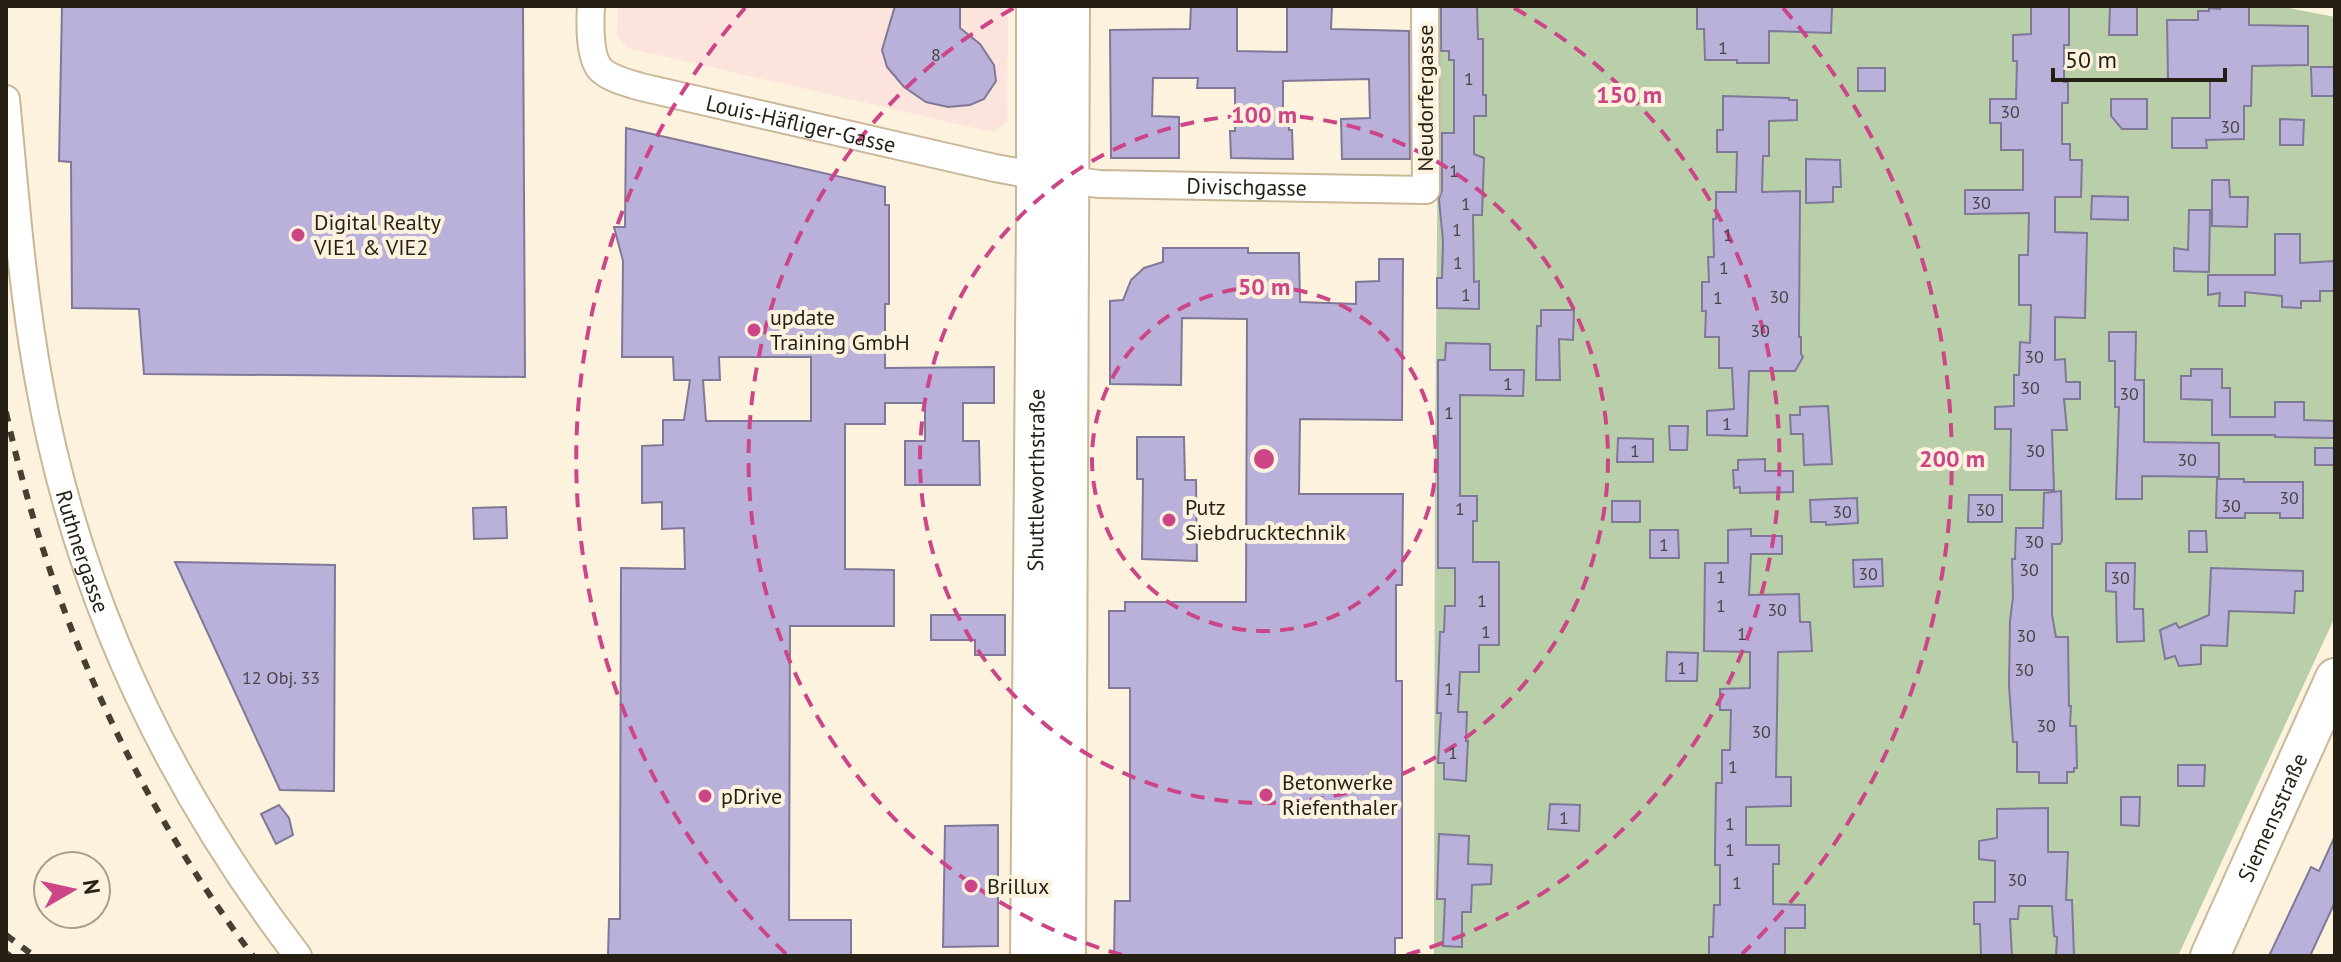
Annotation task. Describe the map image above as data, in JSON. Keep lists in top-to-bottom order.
{
  "streets": {
    "main road": ["Shuttleworthstraße", "Siemensstraße"],
    "street": [
      "Neudorfergasse",
      "Louis-Häfliger-Gasse",
      "Divischgasse",
      "Ruthnergasse"
    ]
  },
  "crossings": [
    ["Neudorfergasse", "Divischgasse"],
    ["Louis-Häfliger-Gasse", "Divischgasse"],
    ["Louis-Häfliger-Gasse", "Shuttleworthstraße"],
    ["Divischgasse", "Shuttleworthstraße"]
  ],
  "places": [
    "Digital Realty VIE1 & VIE2",
    "update Training GmbH",
    "Putz Siebdrucktechnik",
    "Betonwerke Riefenthaler",
    "pDrive",
    "Brillux"
  ],
  "house_numbers": [
    "1",
    "8",
    "1",
    "30",
    "30",
    "1",
    "30",
    "1",
    "1",
    "1",
    "1",
    "1",
    "1",
    "30",
    "1",
    "30",
    "30",
    "1",
    "30",
    "30",
    "1",
    "1",
    "1",
    "30",
    "30",
    "30",
    "30",
    "1",
    "30",
    "30",
    "30",
    "1",
    "30",
    "30",
    "1",
    "30",
    "1",
    "1",
    "30",
    "1",
    "1",
    "30",
    "1",
    "30",
    "12 Obj. 33",
    "1",
    "30",
    "30",
    "1",
    "1",
    "1",
    "1",
    "1",
    "30",
    "1"
  ],
  "scale_bar": "50 m",
  "north": "right",
  "rings": [
    "150 m",
    "100 m",
    "50 m",
    "200 m"
  ]
}
